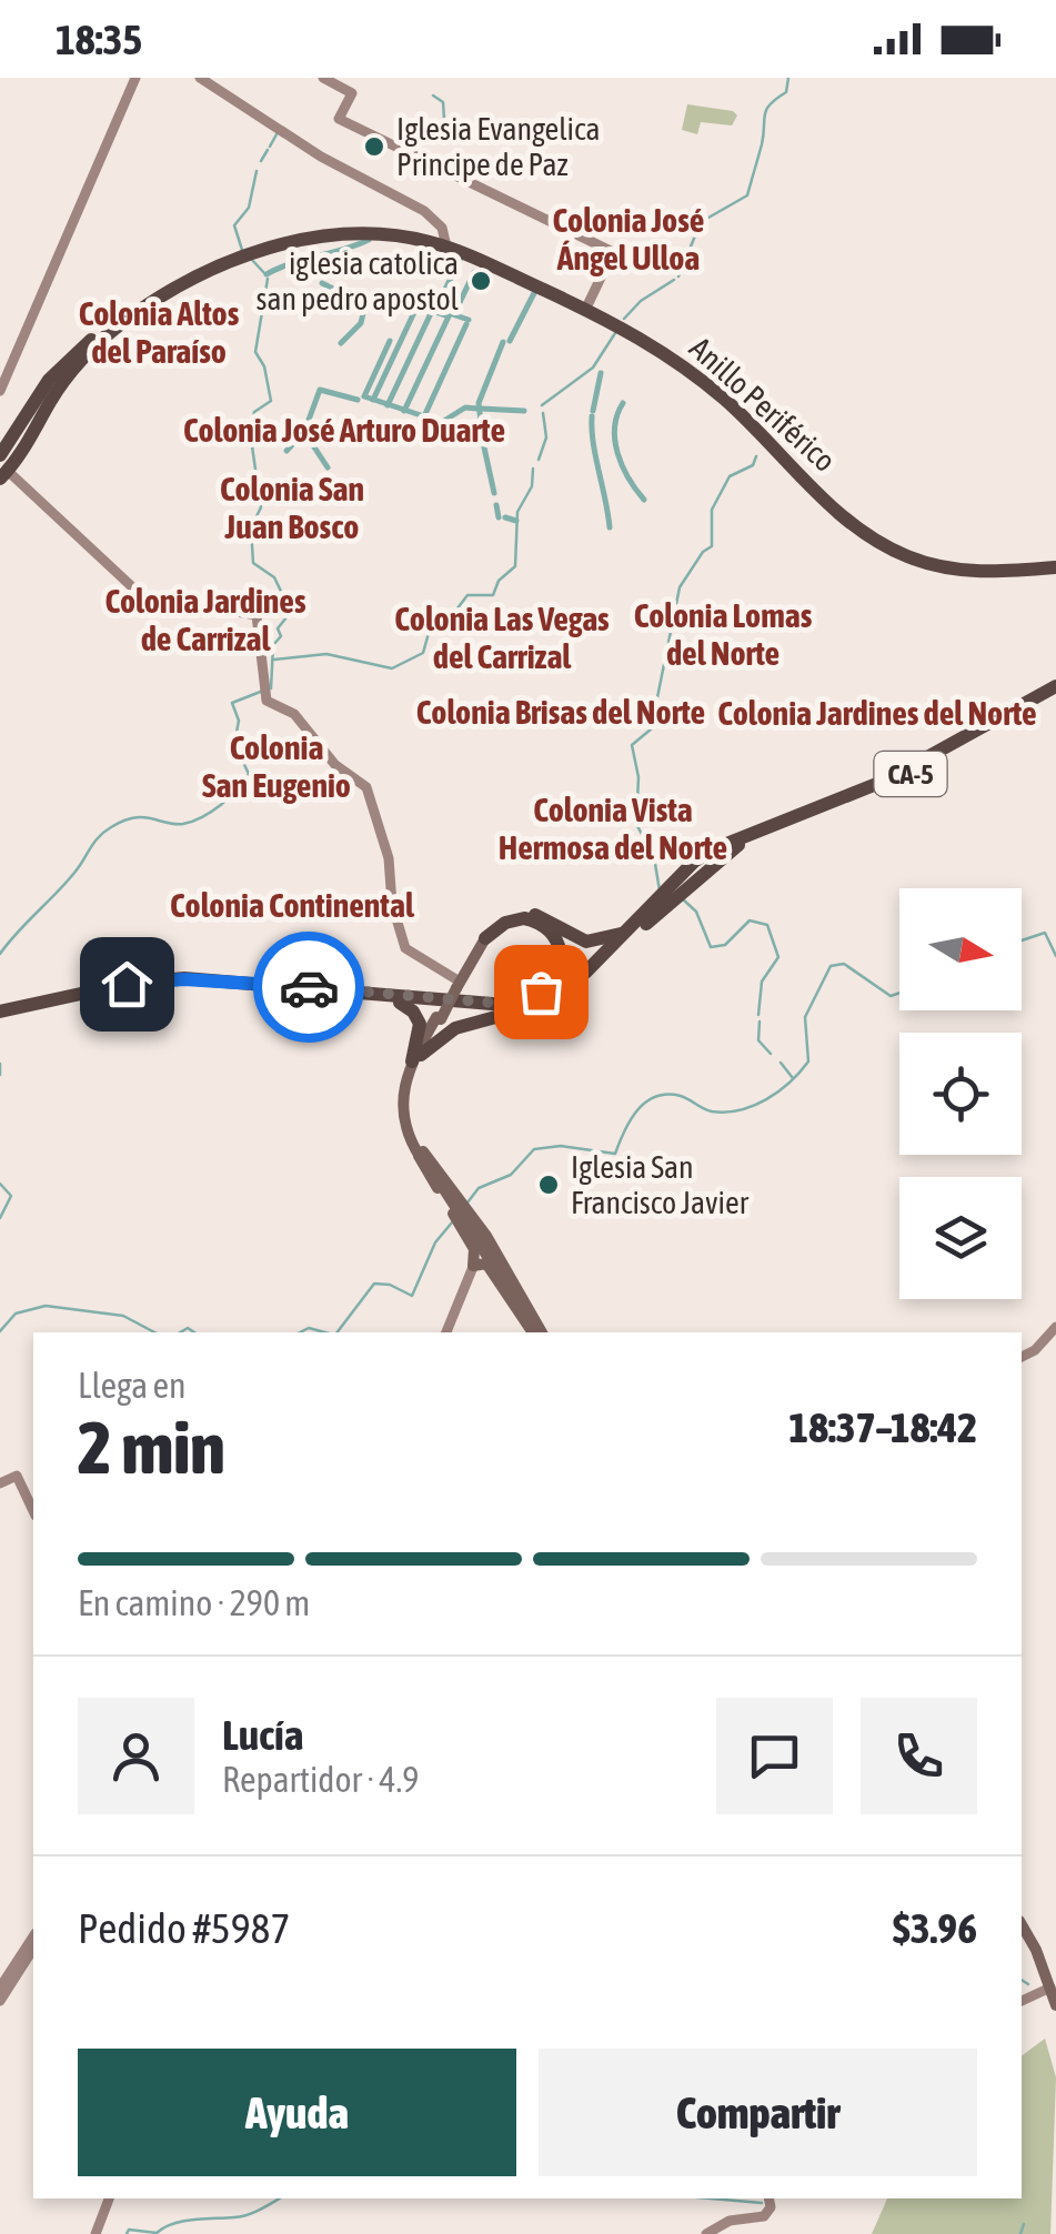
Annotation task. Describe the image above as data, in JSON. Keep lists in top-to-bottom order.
{
  "streets": {
    "highway": ["Anillo Periférico", "CA-5"]
  },
  "districts": [
    "Colonia José Ángel Ulloa",
    "Colonia Altos del Paraíso",
    "Colonia José Arturo Duarte",
    "Colonia San Juan Bosco",
    "Colonia Jardines de Carrizal",
    "Colonia Lomas del Norte",
    "Colonia Las Vegas del Carrizal",
    "Colonia Brisas del Norte",
    "Colonia Jardines del Norte",
    "Colonia San Eugenio",
    "Colonia Vista Hermosa del Norte",
    "Colonia Continental"
  ],
  "places": ["Iglesia Evangelica Principe de Paz", "iglesia catolica san pedro apostol", "Iglesia San Francisco Javier"],
  "north": "right",
  "page": {
    "status": "18:35",
    "heading": ["2 min", "Llega en", "18:37–18:42"],
    "panel": [
      "Lucía",
      "Repartidor · 4.9",
      "Pedido #5987",
      "$3.96"
    ],
    "bar": "En camino · 290 m",
    "buttons": ["Ayuda", "Compartir"]
  }
}
